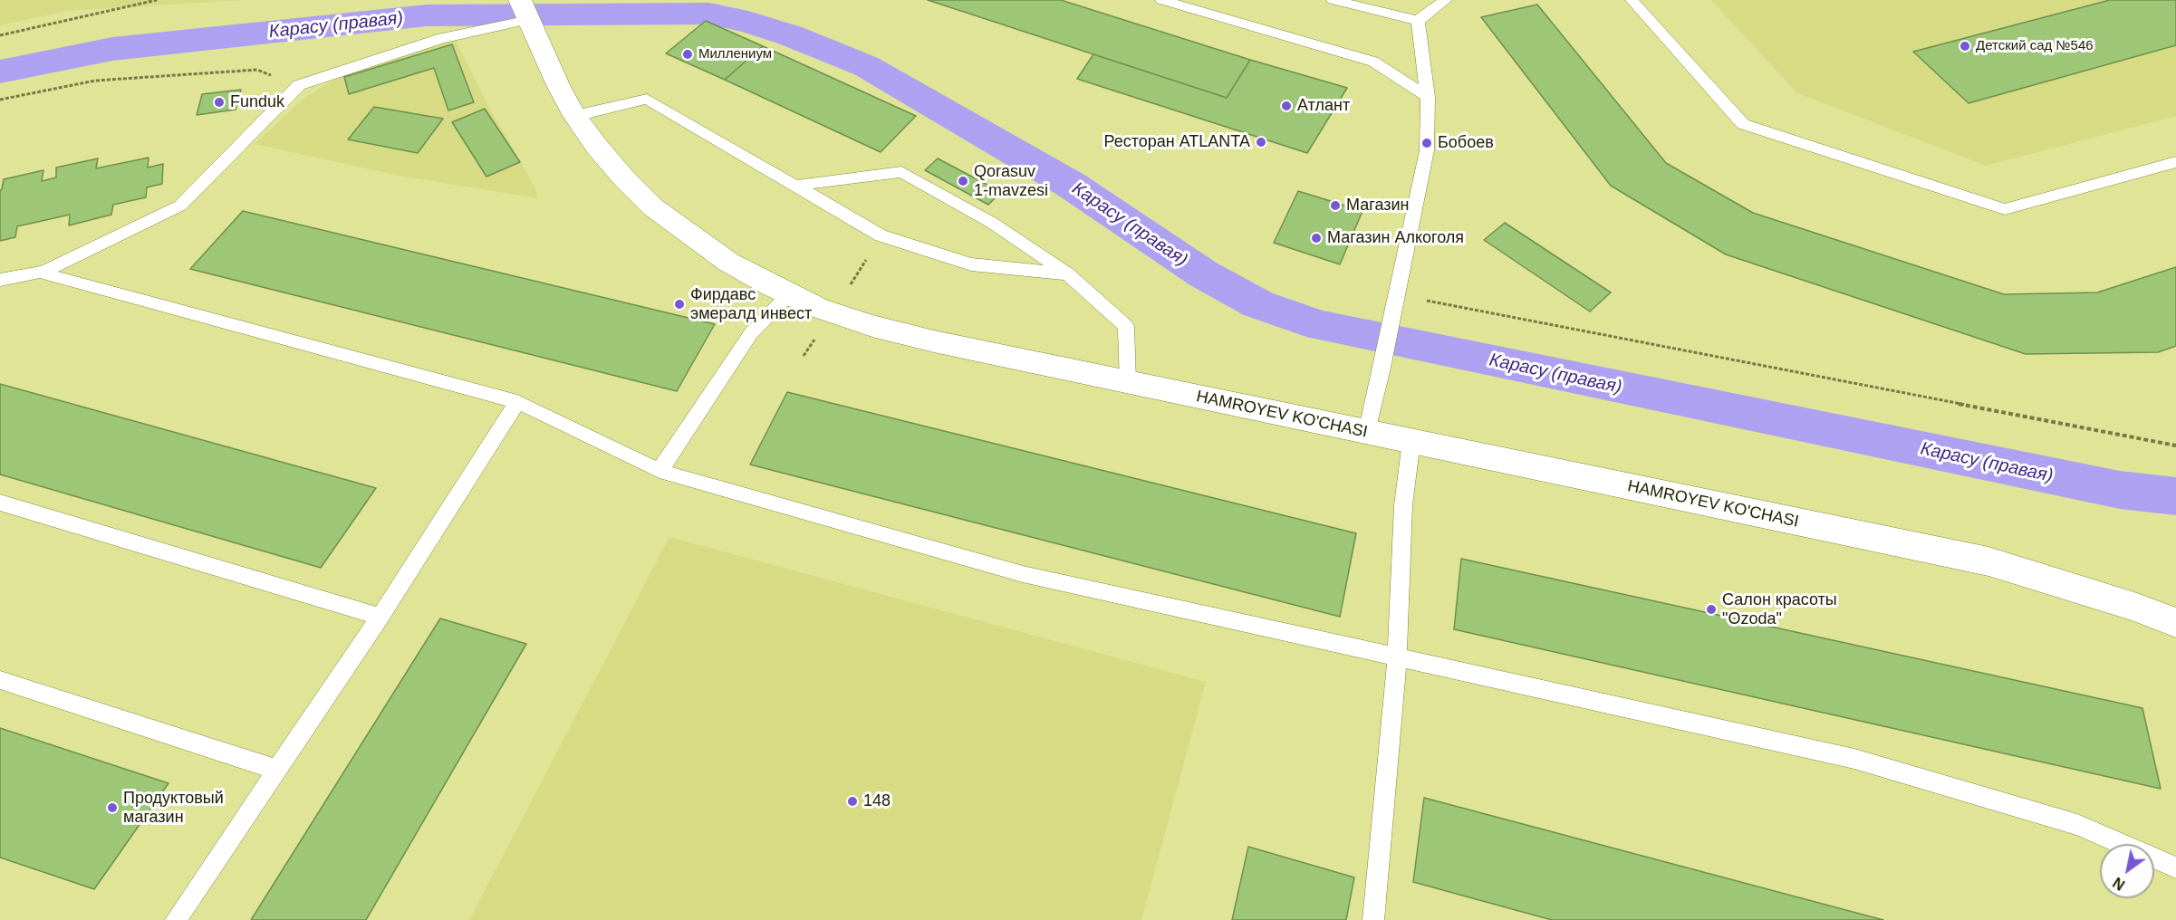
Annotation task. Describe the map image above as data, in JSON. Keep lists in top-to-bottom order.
{
  "streets": {
    "main road": ["HAMROYEV KO'CHASI"]
  },
  "water": ["Карасу (правая)"],
  "places": [
    "Детский сад №546",
    "Миллениум",
    "Funduk",
    "Атлант",
    "Ресторан ATLANTA",
    "Бобоев",
    "Qorasuv 1-mavzesi",
    "Магазин",
    "Магазин Алкоголя",
    "Фирдавс эмералд инвест",
    "Салон красоты \"Ozoda\"",
    "148",
    "Продуктовый магазин"
  ],
  "north": "bottom left"
}
